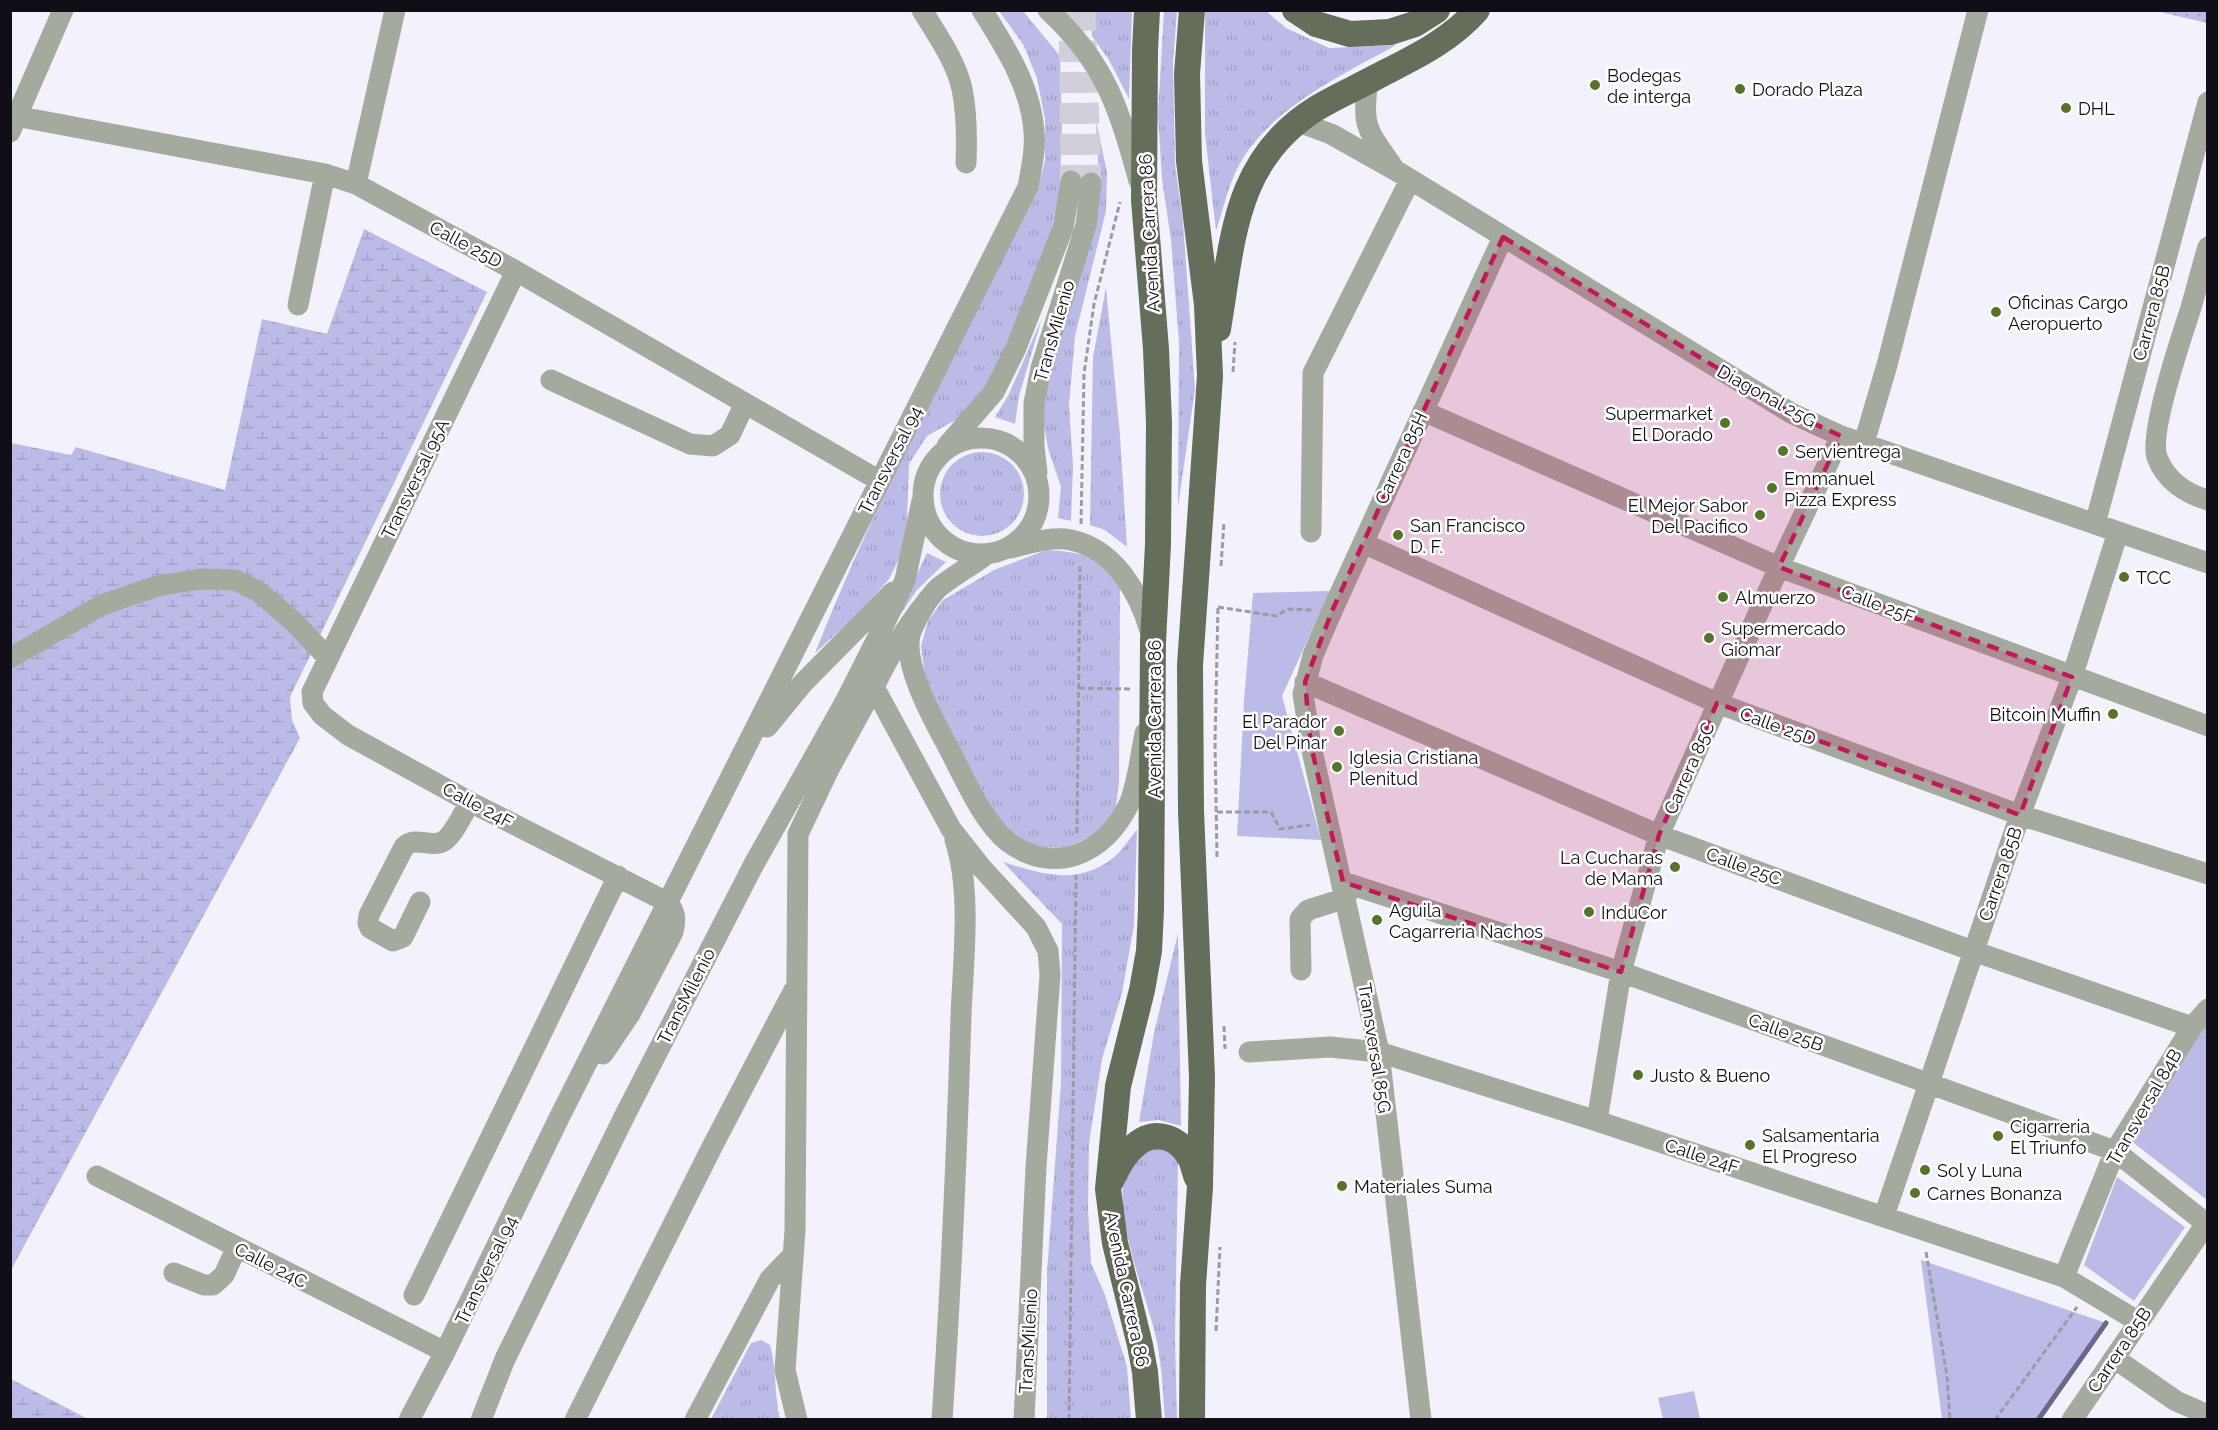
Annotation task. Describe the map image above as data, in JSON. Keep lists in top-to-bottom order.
{
  "streets": {
    "main road": ["Avenida Carrera 86"],
    "street": [
      "Calle 25D",
      "Carrera 85B",
      "TransMilenio",
      "Diagonal 25G",
      "Carrera 85H",
      "Transversal 94",
      "Transversal 95A",
      "Calle 25F",
      "Carrera 85C",
      "Calle 24F",
      "Calle 25C",
      "Calle 25B",
      "Transversal 85G",
      "Transversal 84B",
      "Calle 24C"
    ]
  },
  "crossings": [
    ["Calle 25D", "Carrera 85B"],
    ["Calle 25D", "Carrera 85H"],
    ["Calle 25D", "Transversal 94"],
    ["Calle 25D", "Transversal 95A"],
    ["Calle 25D", "Carrera 85C"],
    ["Carrera 85B", "Diagonal 25G"],
    ["Carrera 85B", "Calle 25F"],
    ["Carrera 85B", "Calle 24F"],
    ["Carrera 85B", "Calle 25C"],
    ["Carrera 85B", "Calle 25B"],
    ["Diagonal 25G", "Carrera 85H"],
    ["Diagonal 25G", "Carrera 85C"],
    ["Carrera 85H", "Calle 25F"],
    ["Carrera 85H", "Calle 25C"],
    ["Carrera 85H", "Transversal 85G"],
    ["Transversal 94", "Calle 24F"],
    ["Transversal 94", "Calle 24C"],
    ["Transversal 95A", "Calle 24F"],
    ["Calle 25F", "Carrera 85C"],
    ["Carrera 85C", "Calle 24F"],
    ["Carrera 85C", "Calle 25C"],
    ["Carrera 85C", "Calle 25B"],
    ["Calle 24F", "Transversal 85G"],
    ["Calle 24F", "Transversal 84B"],
    ["Calle 25C", "Transversal 85G"],
    ["Calle 25C", "Transversal 84B"],
    ["Calle 25B", "Transversal 85G"],
    ["Calle 25B", "Transversal 84B"]
  ],
  "places": [
    "Bodegas de interga",
    "Dorado Plaza",
    "DHL",
    "Oficinas Cargo Aeropuerto",
    "Supermarket El Dorado",
    "Servientrega",
    "Emmanuel Pizza Express",
    "El Mejor Sabor Del Pacifico",
    "San Francisco D. F.",
    "TCC",
    "Almuerzo",
    "Supermercado Giomar",
    "Bitcoin Muffin",
    "El Parador Del Pinar",
    "Iglesia Cristiana Plenitud",
    "La Cucharas de Mama",
    "InduCor",
    "Aguila Cagarreria Nachos",
    "Justo & Bueno",
    "Cigarreria El Triunfo",
    "Salsamentaria El Progreso",
    "Sol y Luna",
    "Materiales Suma",
    "Carnes Bonanza"
  ]
}
